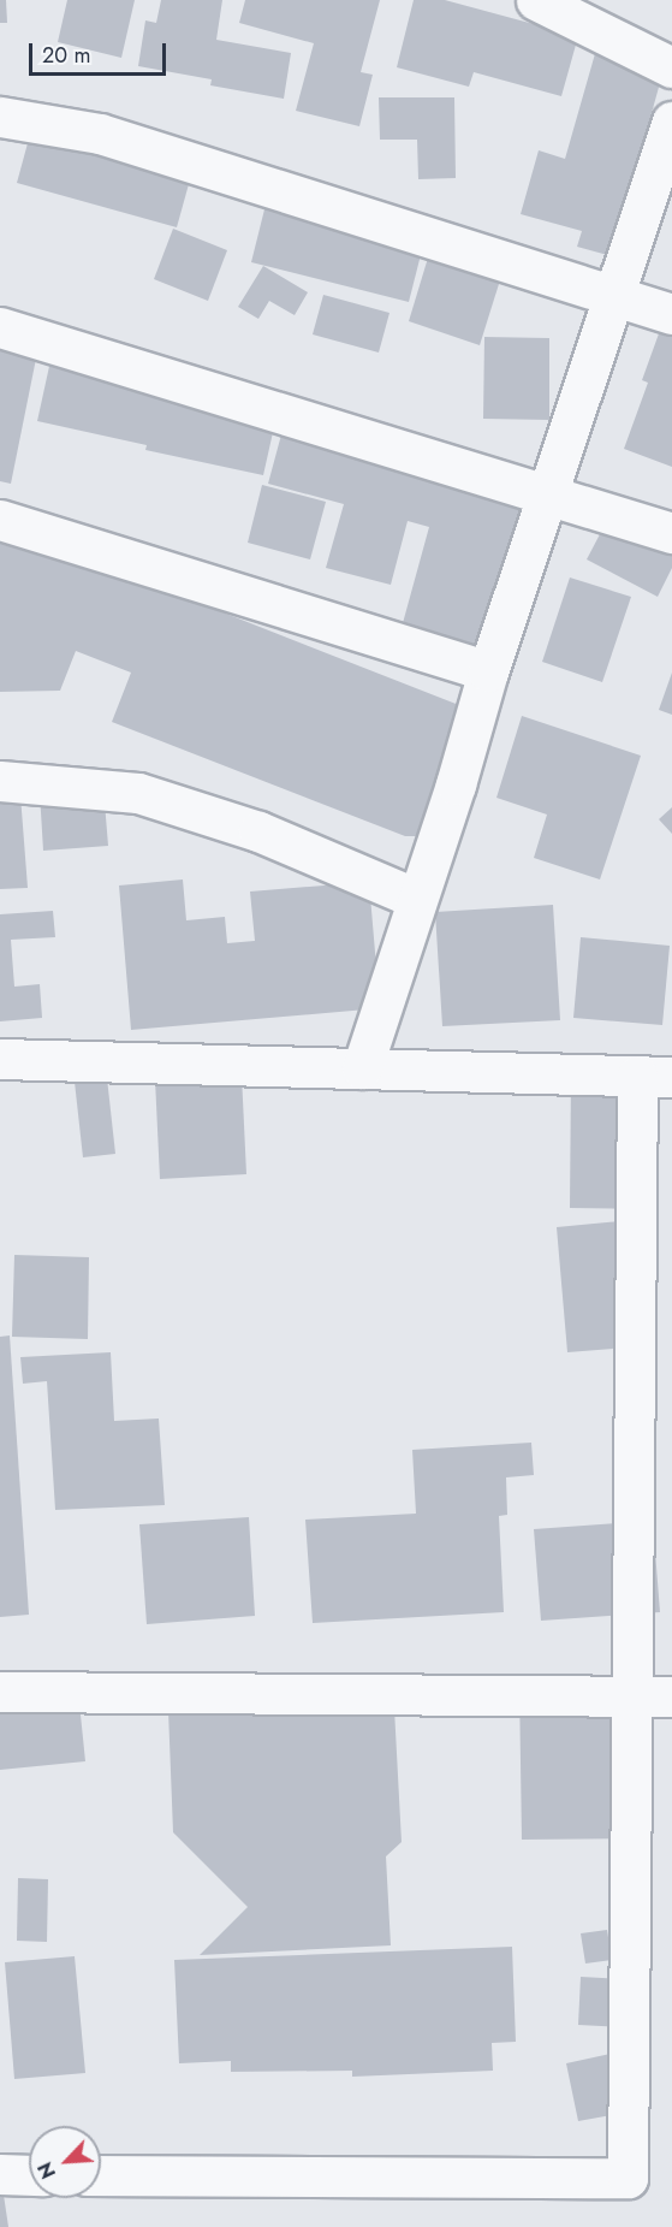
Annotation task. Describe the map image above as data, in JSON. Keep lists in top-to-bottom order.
{
  "scale_bar": "20 m",
  "north": "bottom left"
}
